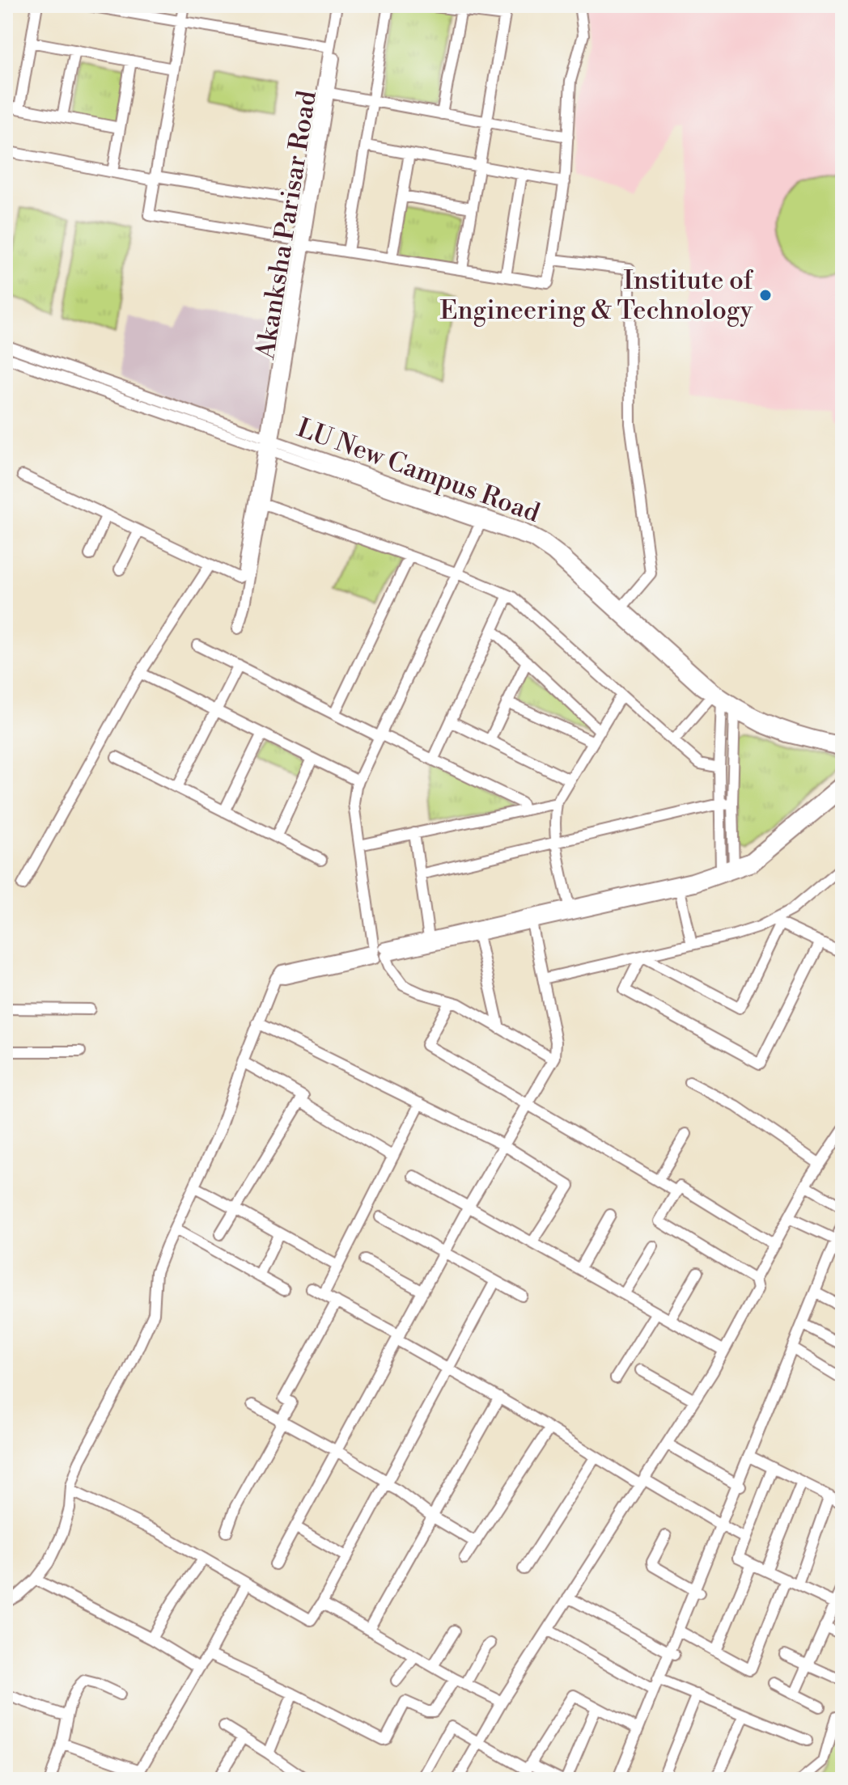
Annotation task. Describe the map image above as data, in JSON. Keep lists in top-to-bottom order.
{
  "streets": {
    "street": ["Akanksha Parisar Road", "LU New Campus Road"]
  },
  "crossings": [
    ["Akanksha Parisar Road", "LU New Campus Road"]
  ],
  "places": ["Institute of Engineering & Technology"]
}
